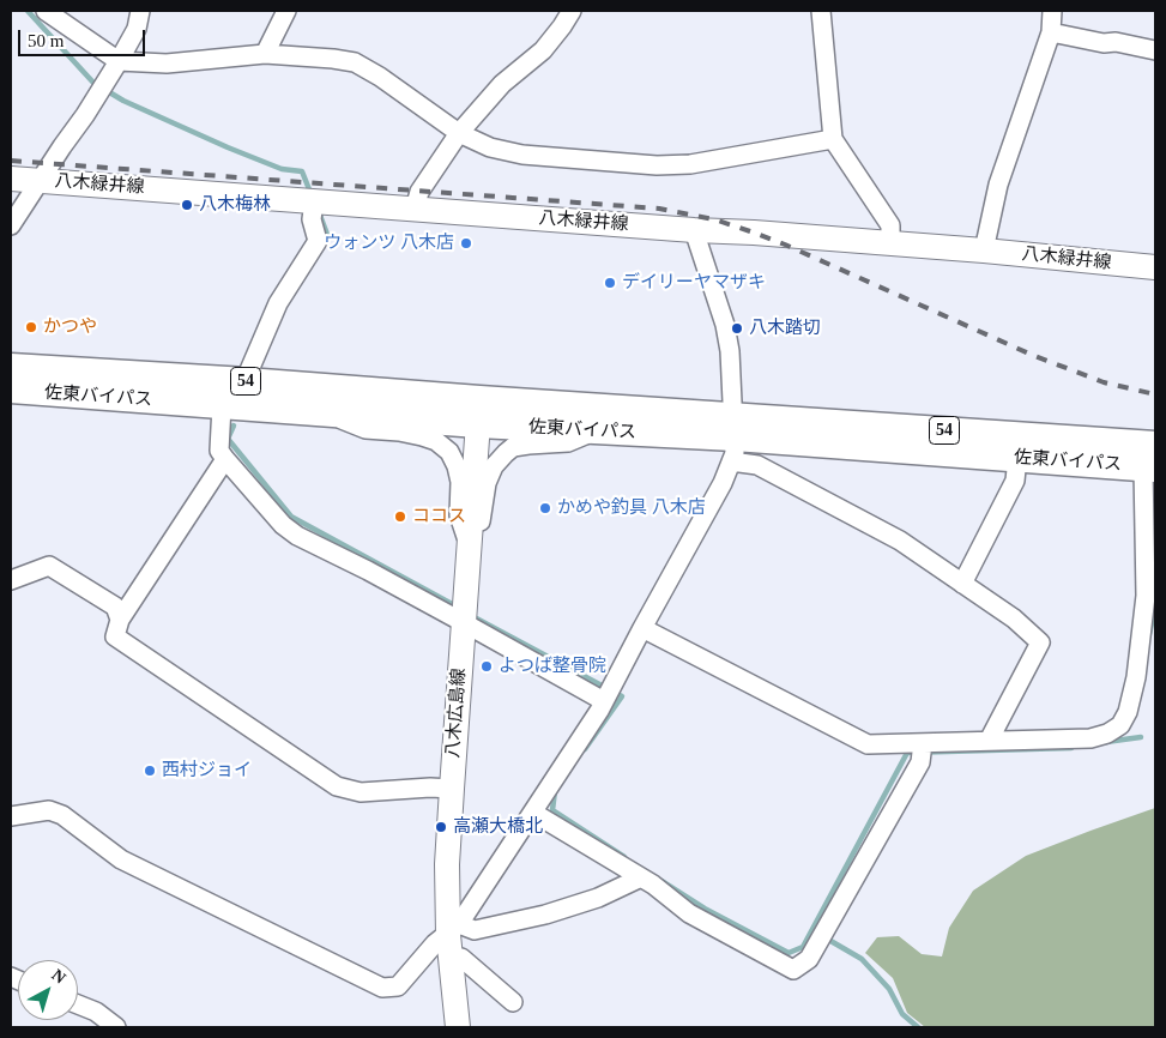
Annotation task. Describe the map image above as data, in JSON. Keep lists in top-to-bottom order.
{
  "streets": {
    "highway": ["54", "佐東バイパス"],
    "main road": ["八木緑井線", "八木広島線"]
  },
  "crossings": [
    ["佐東バイパス", "八木広島線"]
  ],
  "places": [
    "八木梅林",
    "ウォンツ 八木店",
    "デイリーヤマザキ",
    "かつや",
    "八木踏切",
    "かめや釣具 八木店",
    "ココス",
    "よつば整骨院",
    "西村ジョイ",
    "高瀬大橋北"
  ],
  "scale_bar": "50 m",
  "north": "top right"
}
